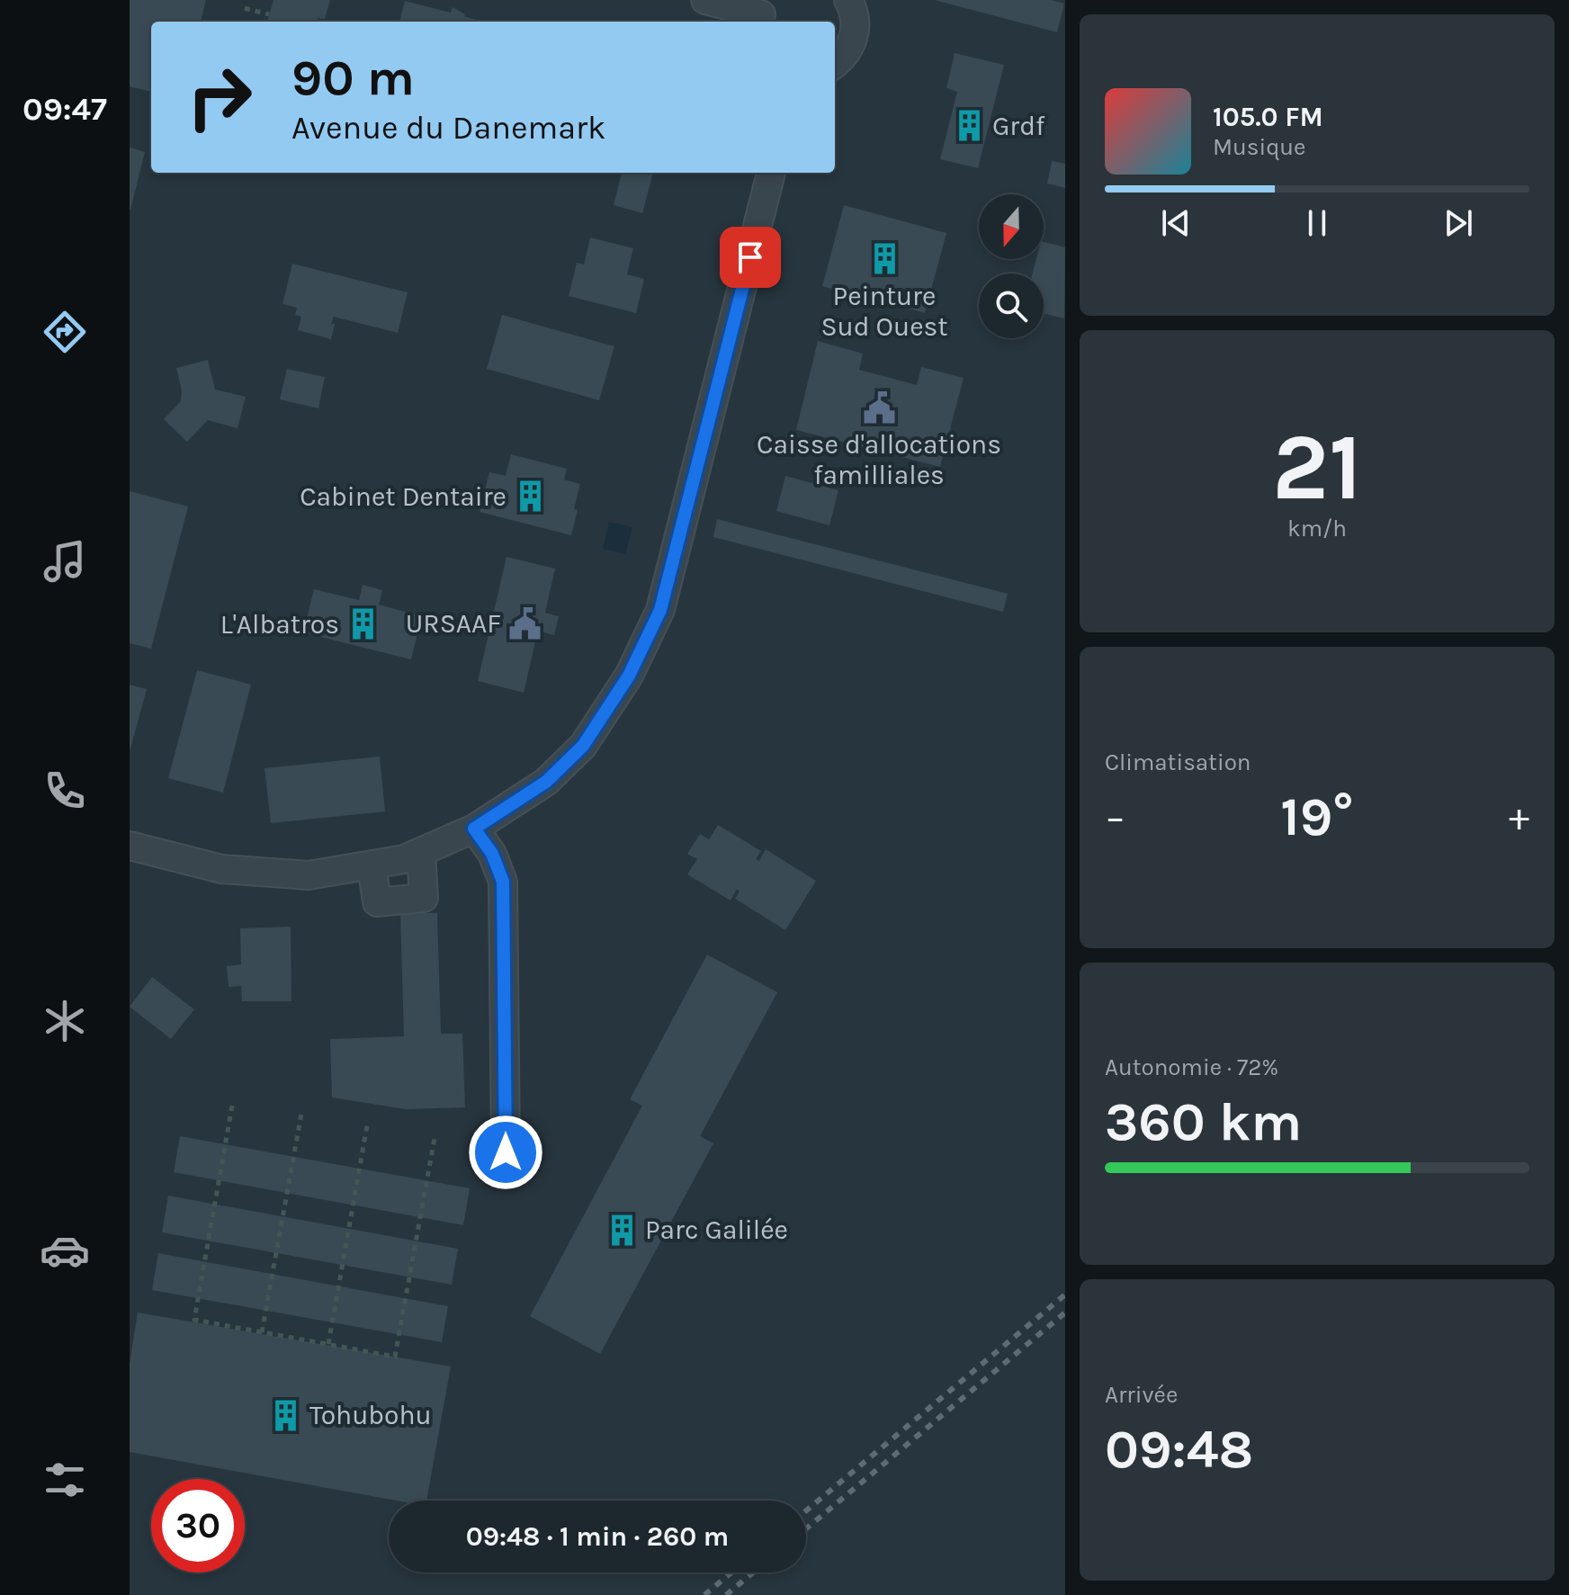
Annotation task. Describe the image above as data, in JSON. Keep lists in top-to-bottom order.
{
  "places": {
    "building": [
      "Grdf",
      "Peinture Sud Ouest",
      "Cabinet Dentaire",
      "L'Albatros",
      "Parc Galilée",
      "Tohubohu"
    ],
    "public building": ["Caisse d'allocations familliales", "URSAAF"]
  },
  "north": "bottom",
  "page": {
    "tabs": "09:47",
    "turn": ["90 m", "Avenue du Danemark"],
    "song": ["105.0 FM", "Musique"],
    "tile": [
      ["21", "km/h"],
      "Climatisation",
      ["Autonomie · 72%", "360 km"],
      ["Arrivée", "09:48"]
    ],
    "heat": ["−", "19°", "+"],
    "limit": "30",
    "trip": "09:48 · 1 min · 260 m"
  }
}
